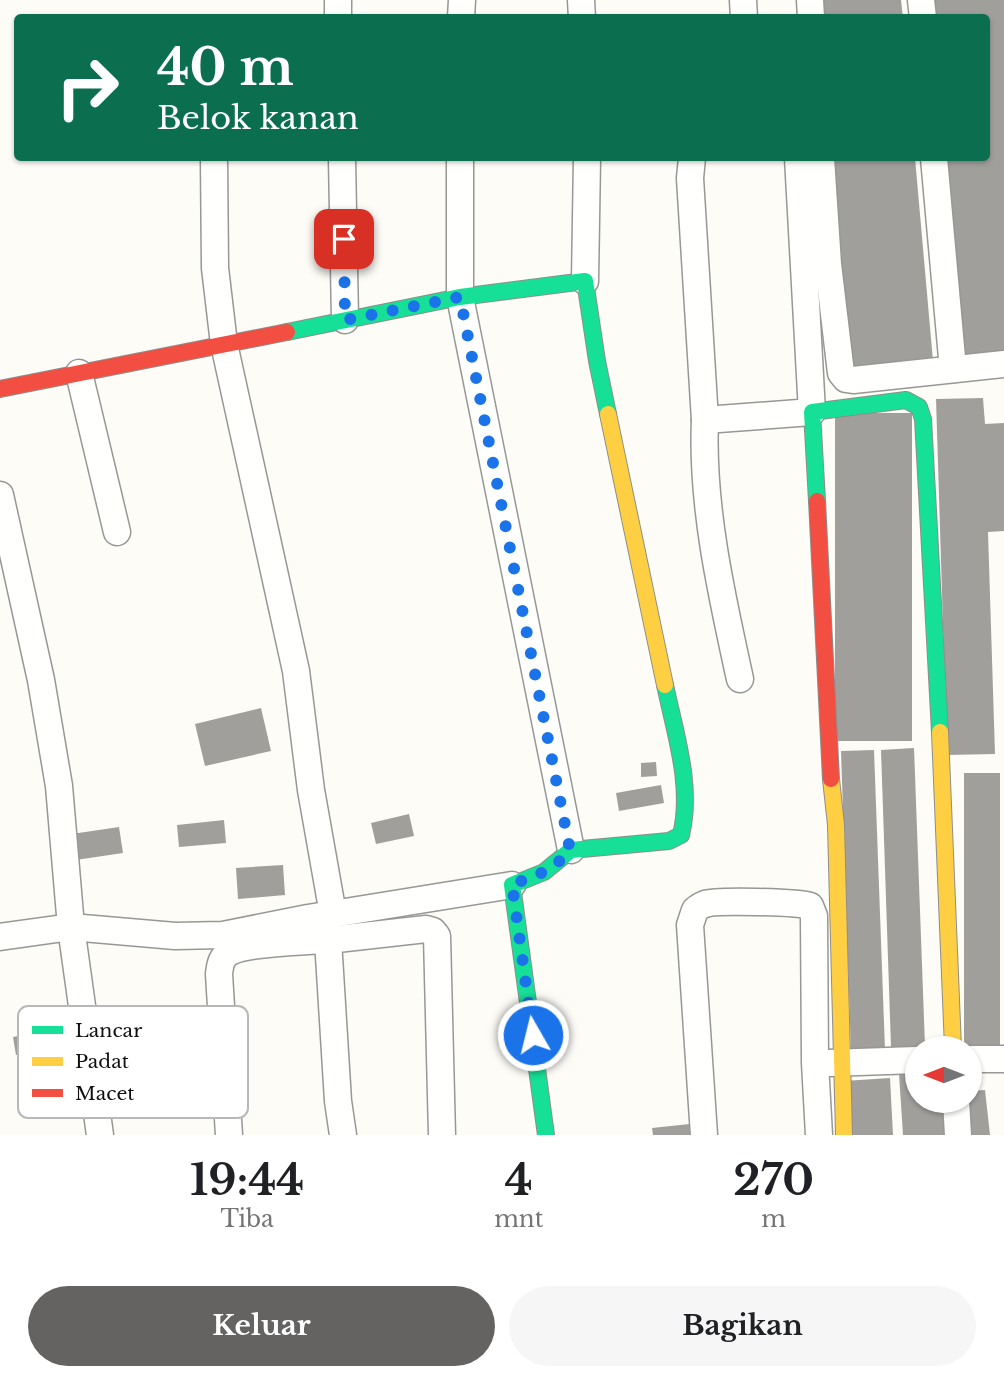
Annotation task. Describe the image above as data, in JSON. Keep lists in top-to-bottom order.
{
  "legend": ["Lancar", "Padat", "Macet"],
  "north": "left",
  "page": {
    "turn": ["40 m", "Belok kanan"],
    "eta": [
      "19:44",
      "Tiba",
      "4",
      "mnt",
      "270",
      "m"
    ],
    "buttons": ["Keluar", "Bagikan"]
  }
}
